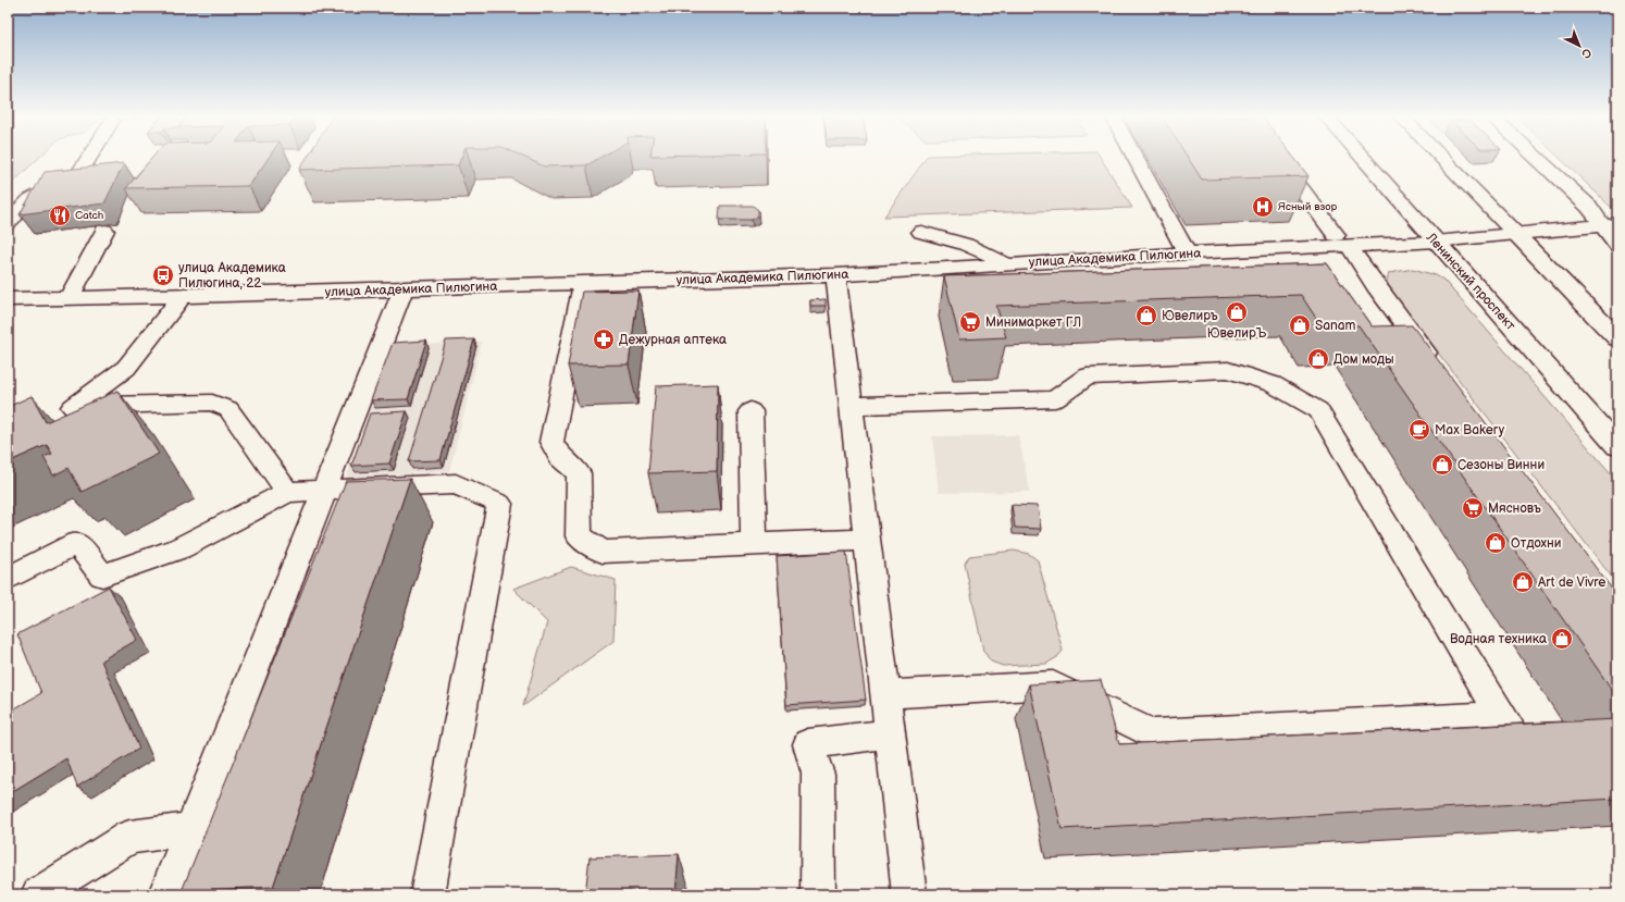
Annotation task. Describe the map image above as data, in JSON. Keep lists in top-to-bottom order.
{
  "streets": {
    "street": ["улица Академика Пилюгина", "Ленинский проспект"]
  },
  "crossings": [
    ["улица Академика Пилюгина", "Ленинский проспект"]
  ],
  "places": {
    "hospital": ["Ясный взор"],
    "restaurant": ["Catch"],
    "bus stop": ["улица Академика Пилюгина, 22"],
    "shop": [
      "ЮвелирЪ",
      "Ювелиръ",
      "Sanam",
      "Дом моды",
      "Сезоны Винни",
      "Отдохни",
      "Art de Vivre",
      "Водная техника"
    ],
    "supermarket": ["Минимаркет ГЛ", "Мясновъ"],
    "pharmacy": ["Дежурная аптека"],
    "cafe": ["Max Bakery"]
  },
  "north": "bottom right"
}
